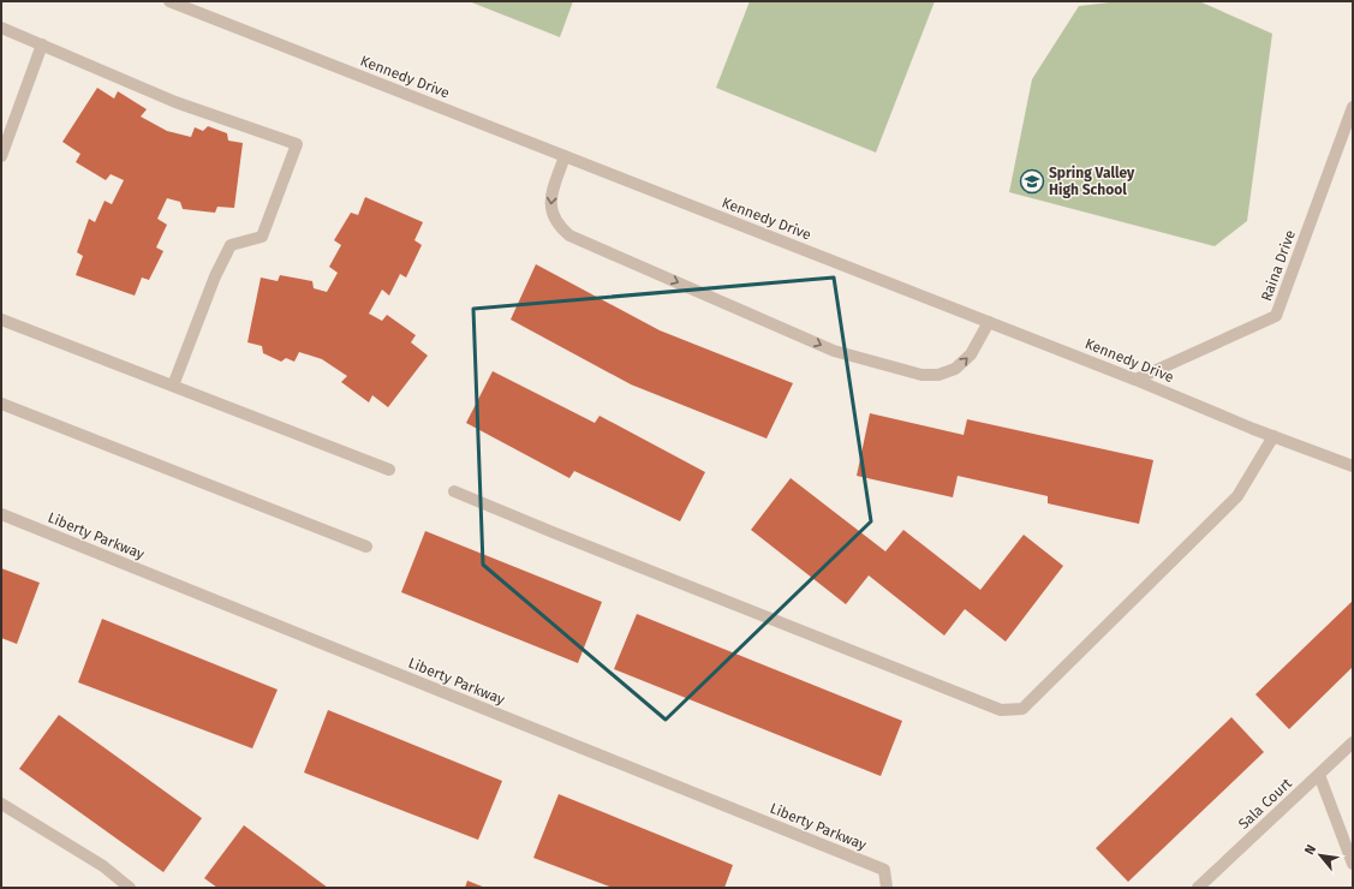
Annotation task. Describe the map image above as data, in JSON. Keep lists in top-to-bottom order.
{
  "streets": {
    "street": [
      "Kennedy Drive",
      "Raina Drive",
      "Liberty Parkway",
      "Sala Court"
    ]
  },
  "crossings": [
    ["Kennedy Drive", "Raina Drive"]
  ],
  "places": {
    "school or university": ["Spring Valley High School"]
  },
  "north": "top left"
}
